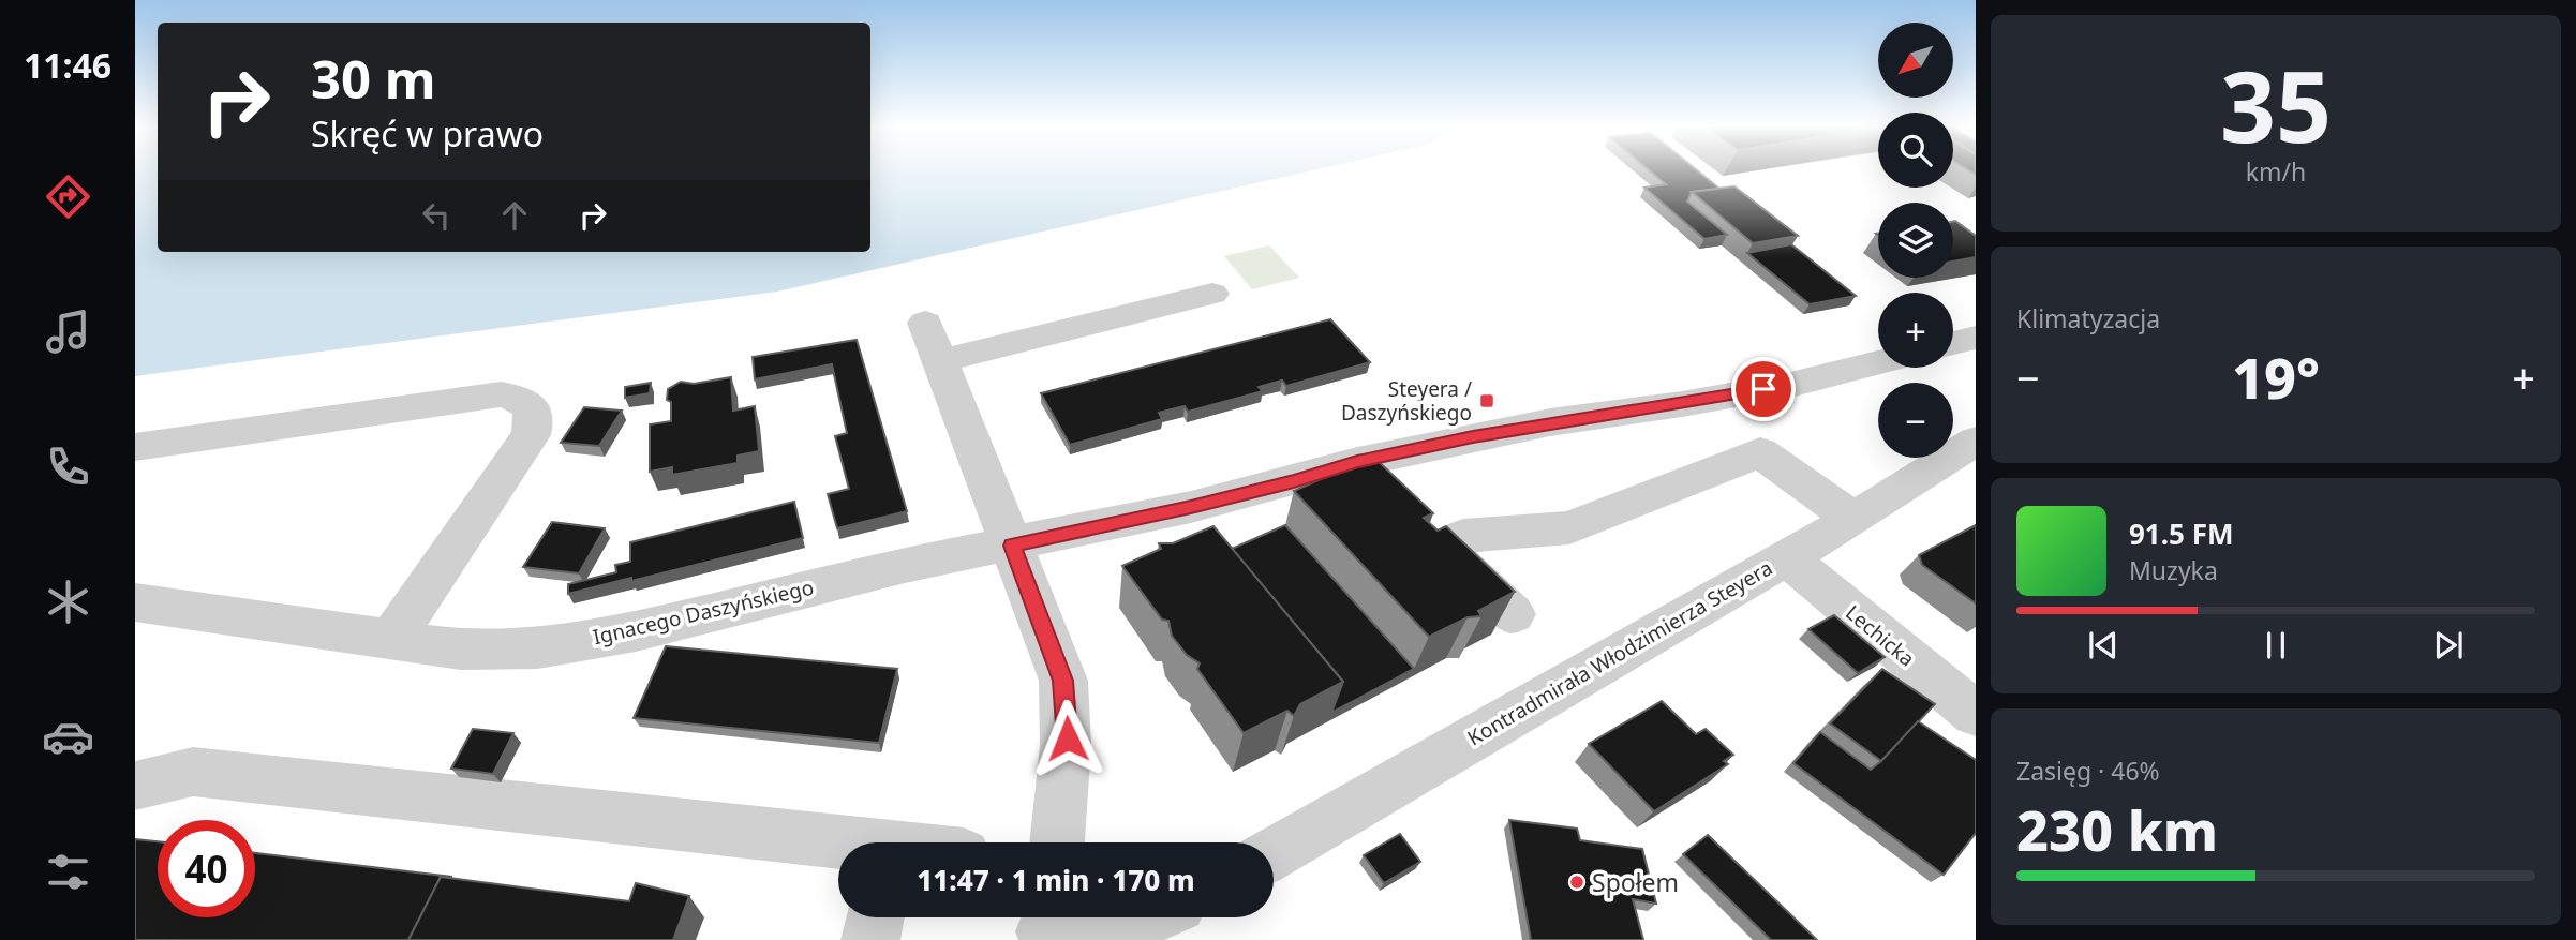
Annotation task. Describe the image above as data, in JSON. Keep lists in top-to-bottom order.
{
  "streets": {
    "street": ["Ignacego Daszyńskiego", "Lechicka", "Kontradmirała Włodzimierza Steyera"]
  },
  "crossings": [
    ["Lechicka", "Kontradmirała Włodzimierza Steyera"]
  ],
  "places": {
    "transit": ["Steyera / Daszyńskiego"],
    "other": ["Społem"]
  },
  "north": "bottom left",
  "page": {
    "tabs": "11:46",
    "tile": [
      ["35", "km/h"],
      "Klimatyzacja",
      ["Zasięg · 46%", "230 km"]
    ],
    "map_buttons": ["+", "−"],
    "turn": ["30 m", "Skręć w prawo"],
    "heat": ["−", "19°", "+"],
    "song": ["91.5 FM", "Muzyka"],
    "limit": "40",
    "trip": "11:47 · 1 min · 170 m"
  }
}
